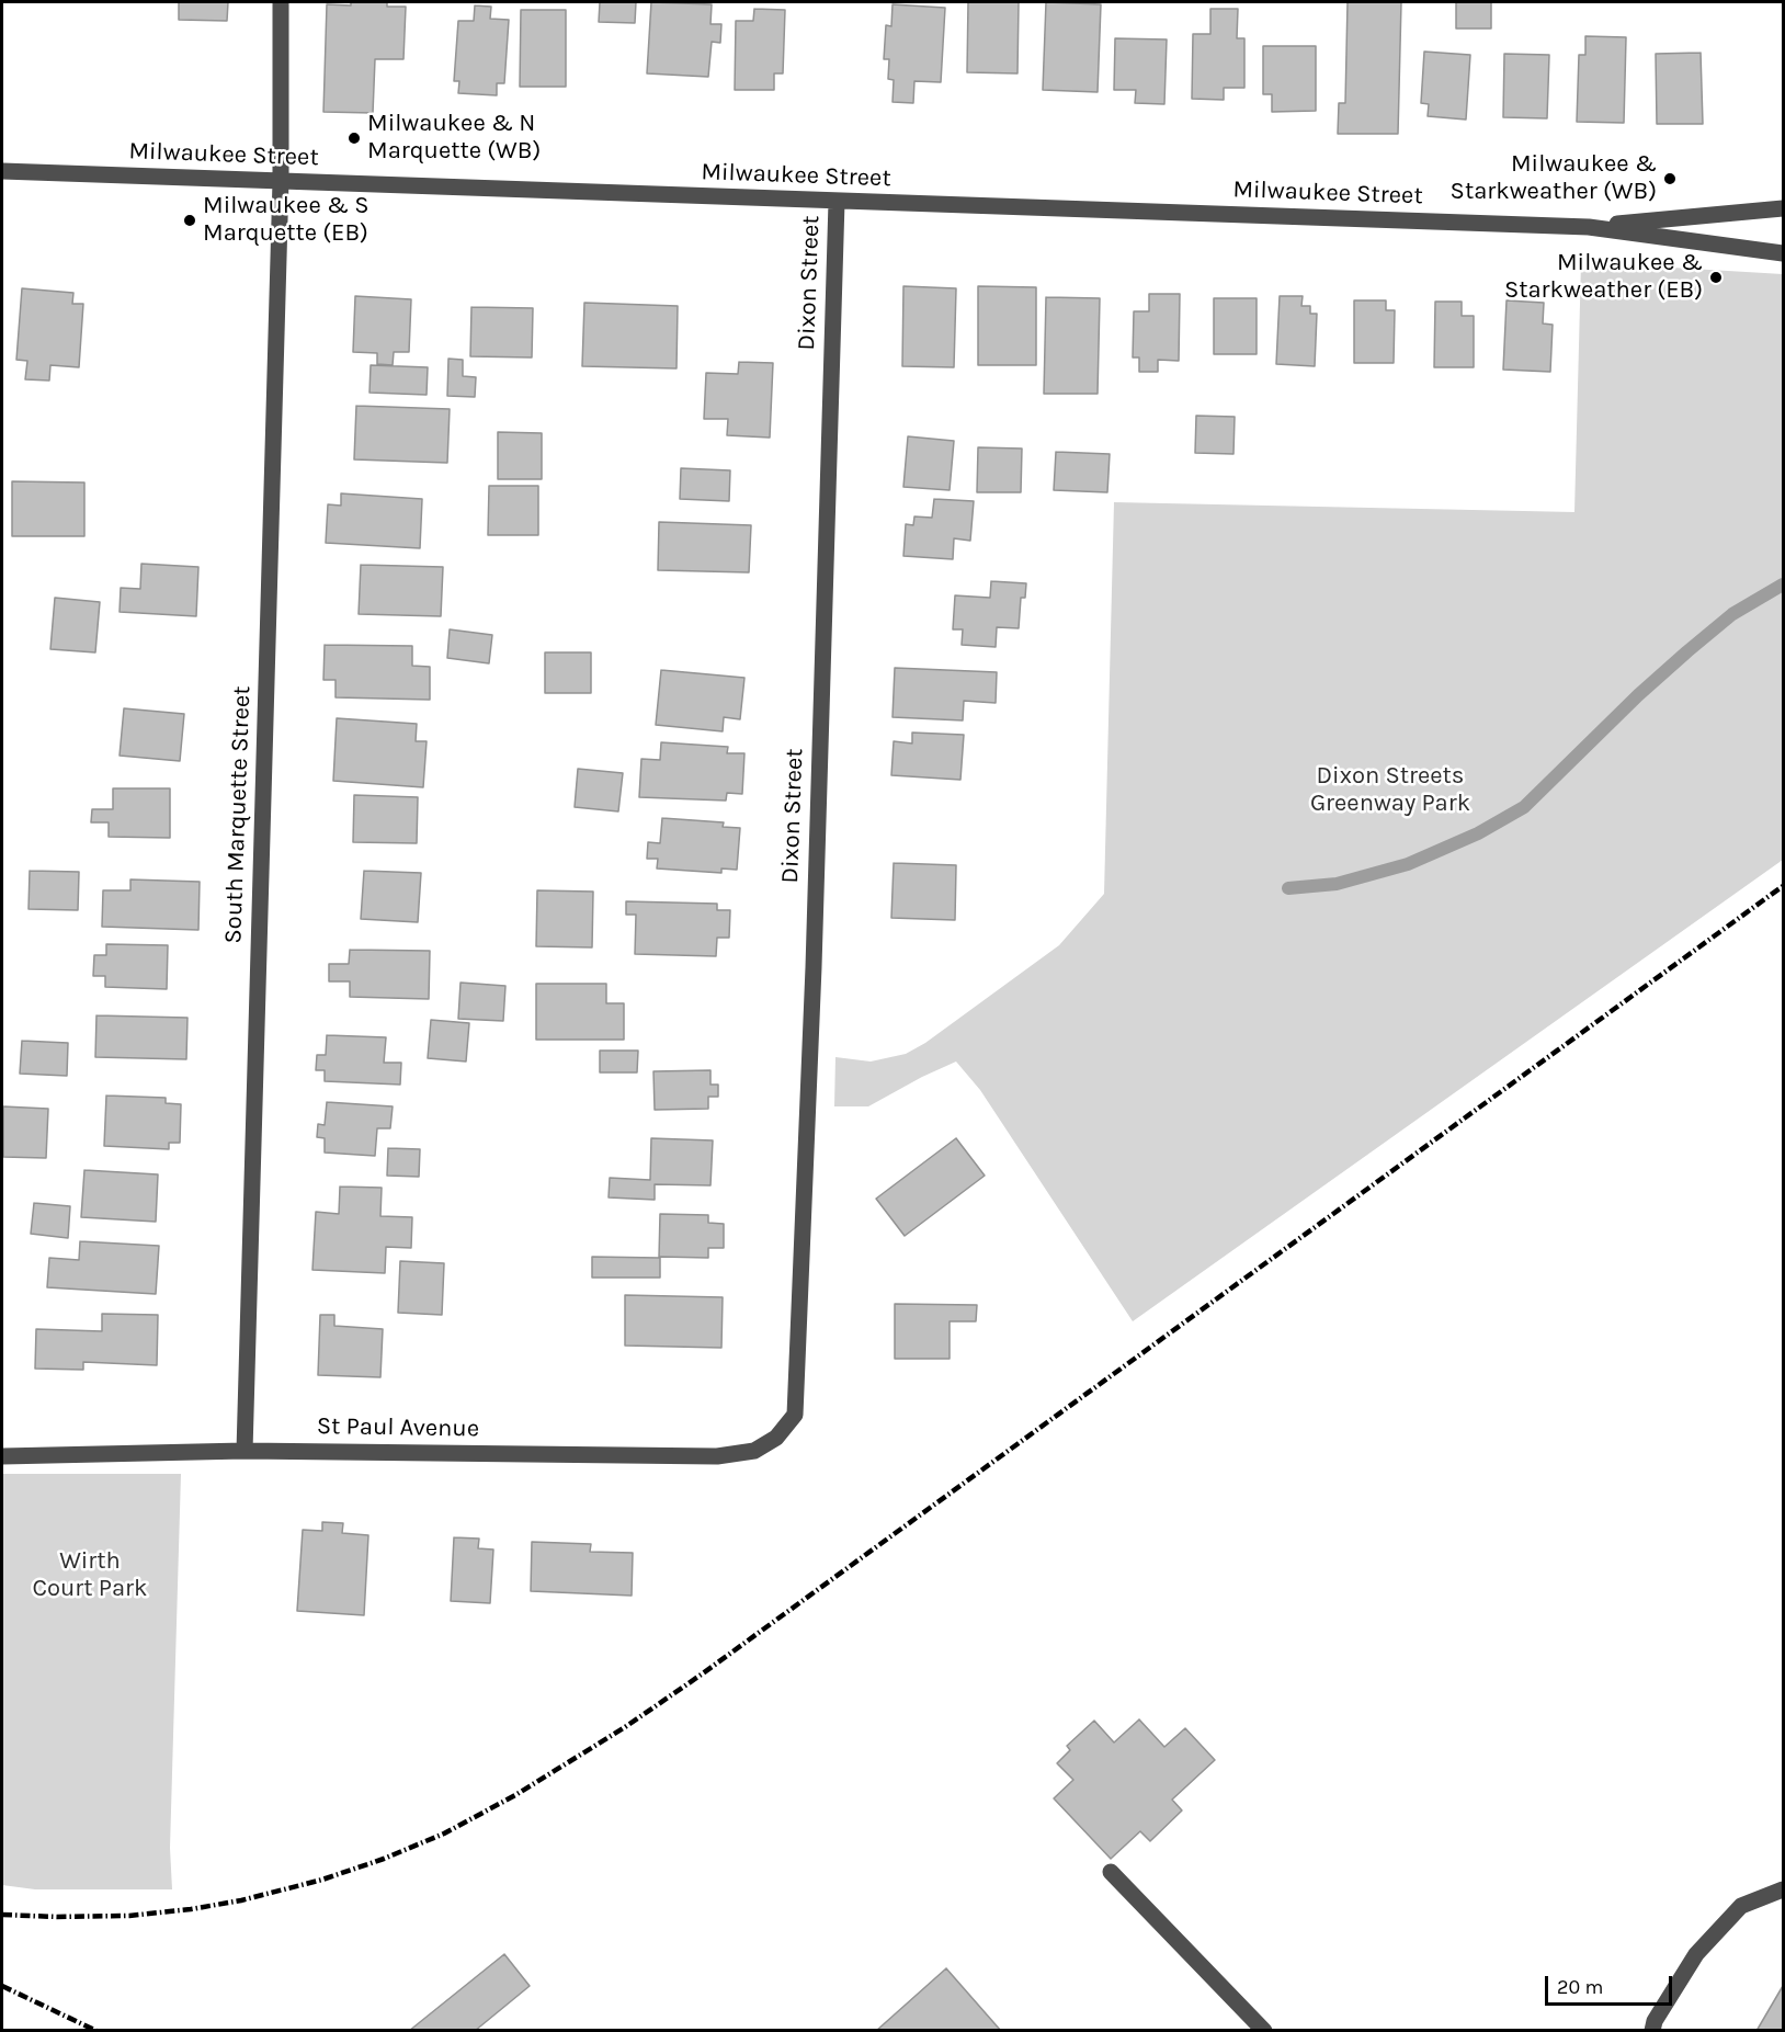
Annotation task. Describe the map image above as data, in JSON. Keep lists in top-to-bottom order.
{
  "streets": {
    "street": [
      "Milwaukee Street",
      "Dixon Street",
      "South Marquette Street",
      "St Paul Avenue"
    ]
  },
  "crossings": [
    ["Milwaukee Street", "Dixon Street"],
    ["Milwaukee Street", "South Marquette Street"],
    ["Dixon Street", "St Paul Avenue"],
    ["South Marquette Street", "St Paul Avenue"]
  ],
  "parks": ["Dixon Streets Greenway Park", "Wirth Court Park"],
  "places": [
    "Milwaukee & N Marquette (WB)",
    "Milwaukee & Starkweather (WB)",
    "Milwaukee & S Marquette (EB)",
    "Milwaukee & Starkweather (EB)"
  ],
  "scale_bar": "20 m"
}
